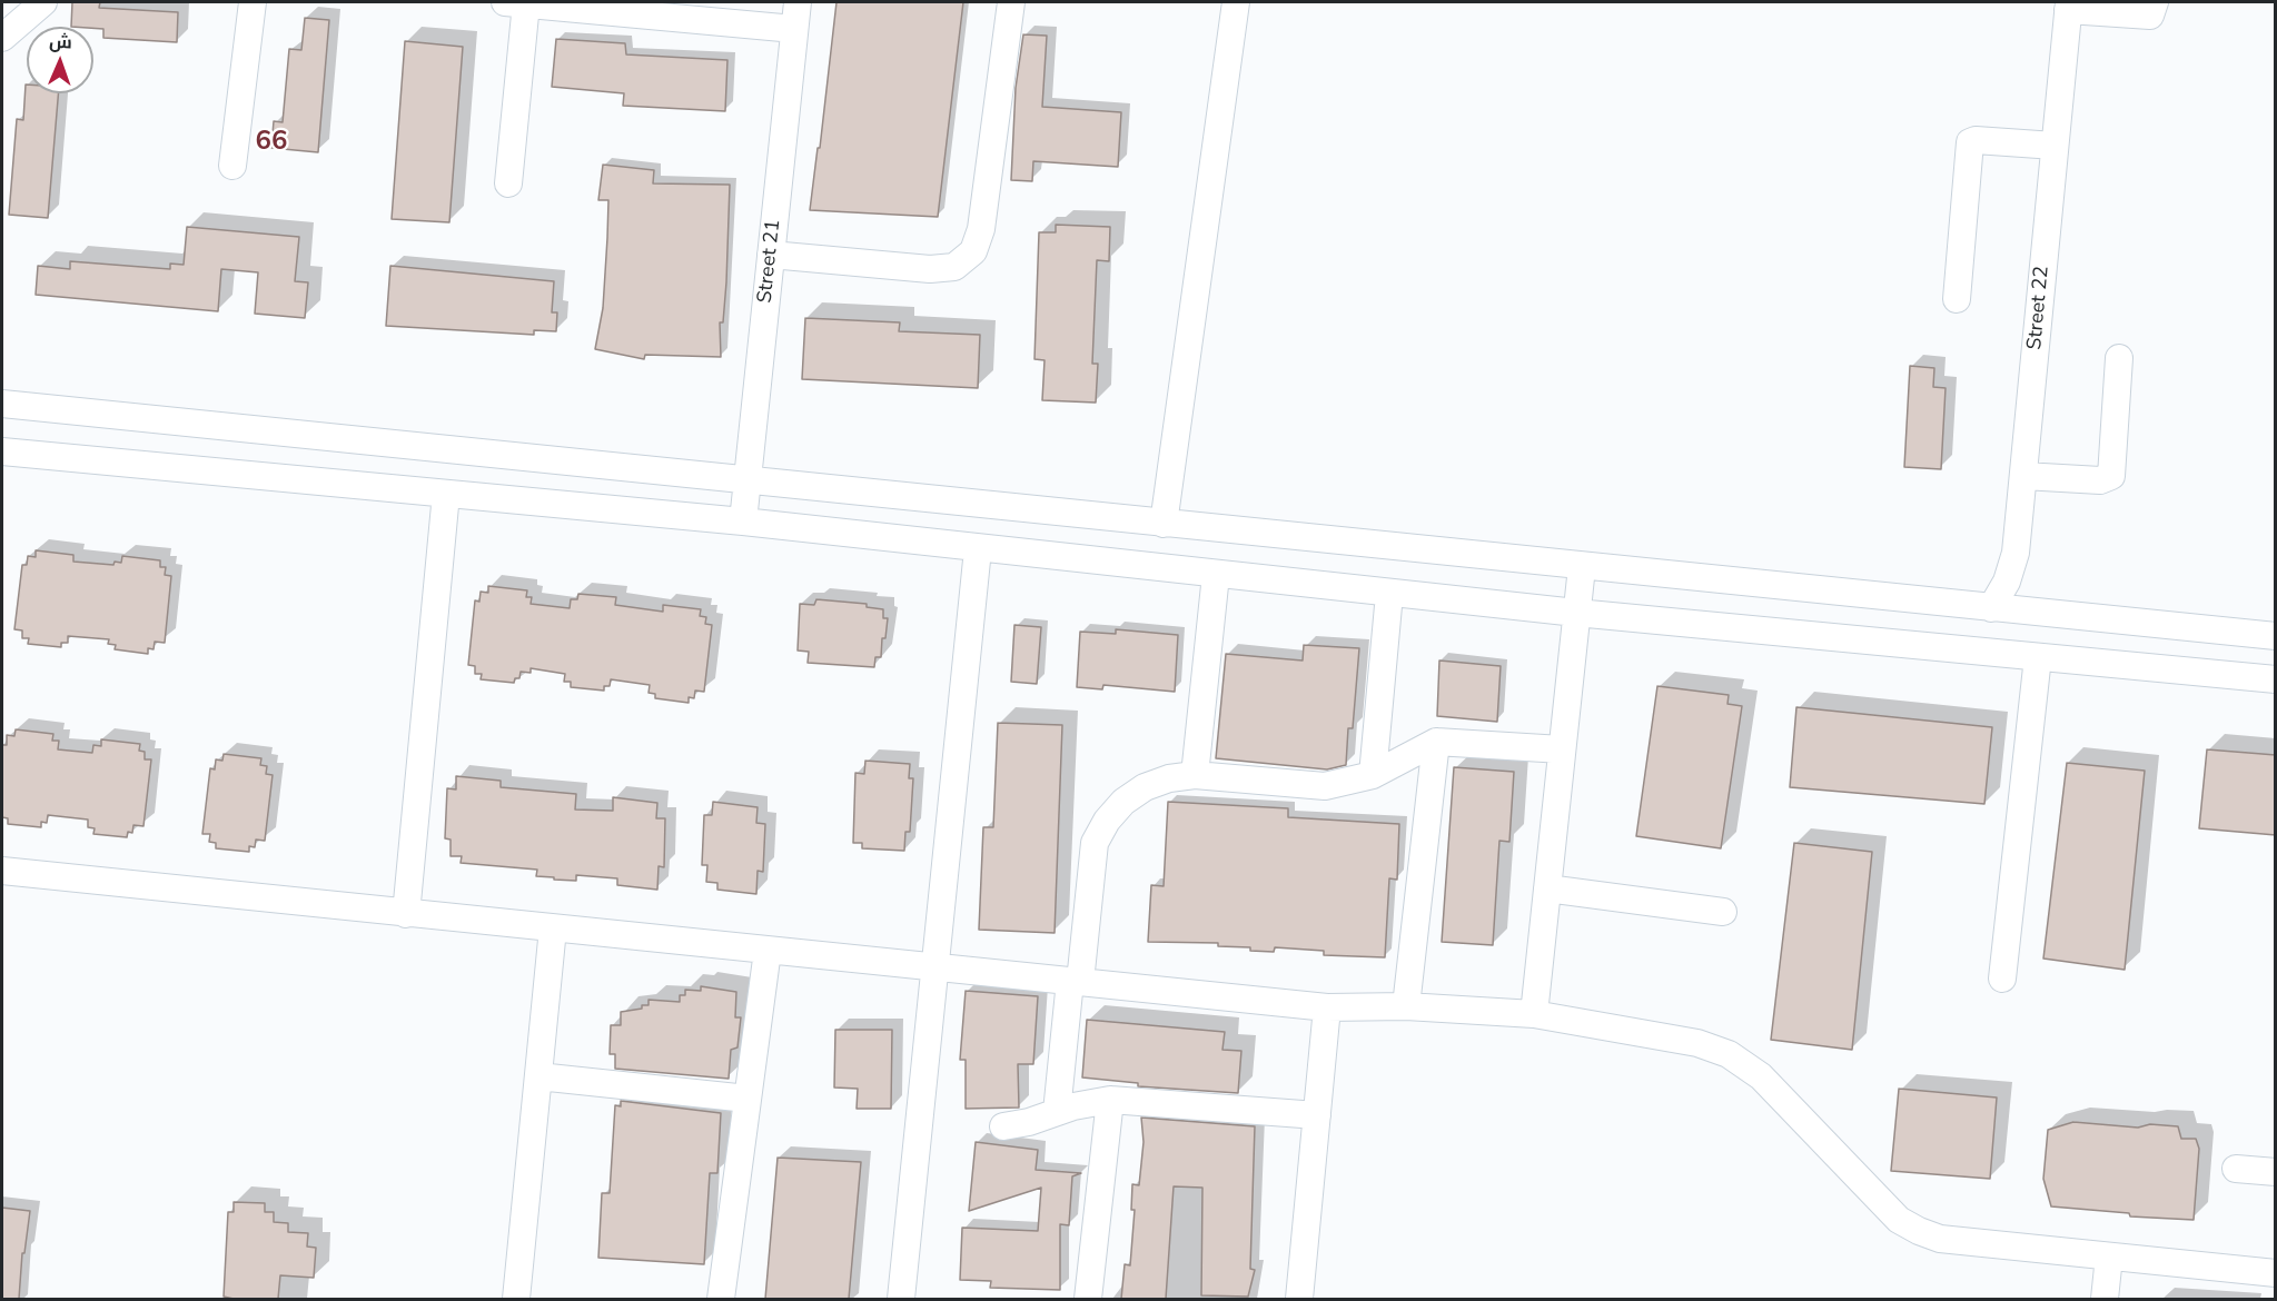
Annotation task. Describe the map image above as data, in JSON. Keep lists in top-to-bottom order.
{
  "streets": {
    "street": ["Street 21", "Street 22"]
  },
  "districts": ["66"],
  "north": "top"
}
